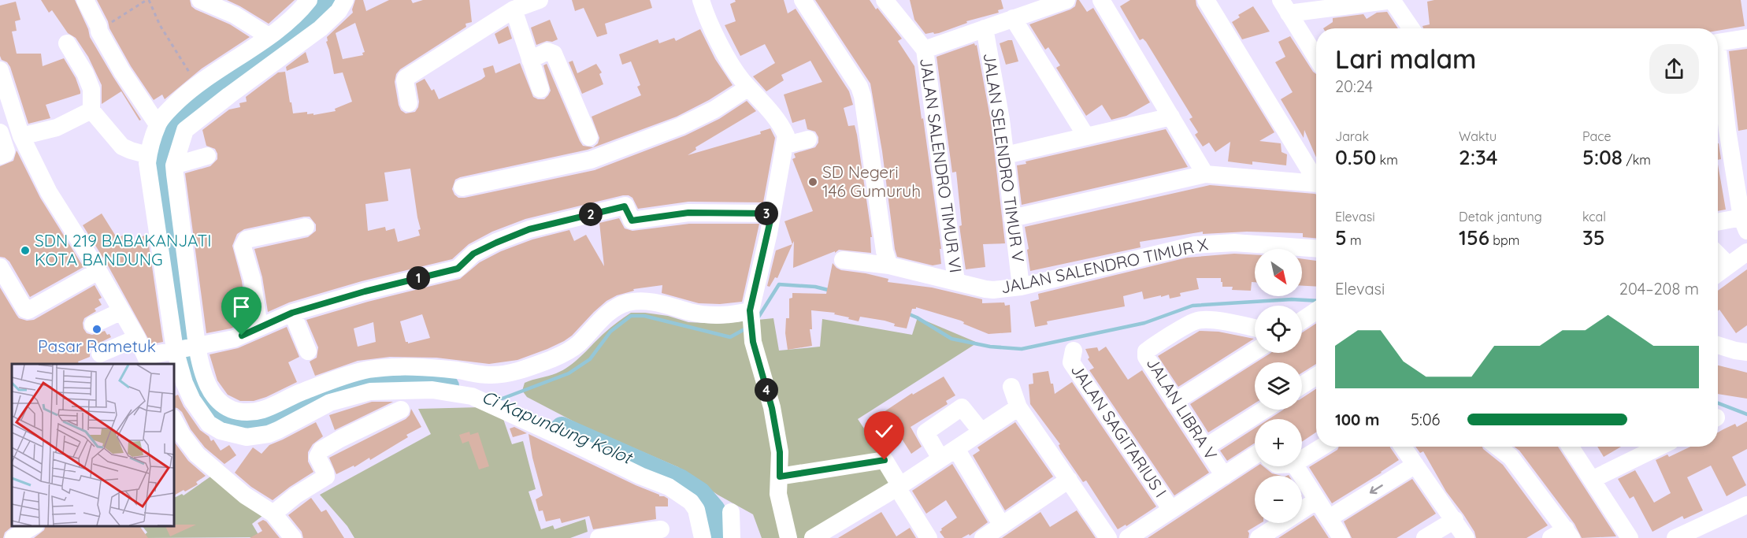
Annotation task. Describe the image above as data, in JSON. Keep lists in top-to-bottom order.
{
  "streets": {
    "street": [
      "JALAN SELENDRO TIMUR V",
      "JALAN SALENDRO TIMUR VI",
      "JALAN SALENDRO TIMUR X",
      "JALAN LIBRA V",
      "JALAN SAGITARIUS I"
    ]
  },
  "crossings": [
    ["JALAN SELENDRO TIMUR V", "JALAN SALENDRO TIMUR X"],
    ["JALAN SALENDRO TIMUR VI", "JALAN SALENDRO TIMUR X"]
  ],
  "water": ["Ci Kapundung Kolot"],
  "places": ["SD Negeri 146 Gumuruh", "SDN 219 BABAKANJATI KOTA BANDUNG", "Pasar Rametuk"],
  "north": "bottom right",
  "page": {
    "heading": ["Lari malam", "20:24"],
    "stats": [
      ["Jarak", "0.50 km"],
      ["Waktu", "2:34"],
      ["Pace", "5:08 /km"],
      ["Elevasi", "5 m"],
      ["Detak jantung", "156 bpm"],
      ["kcal", "35"]
    ],
    "pins": [
      "3",
      "2",
      "1",
      "4"
    ],
    "map_buttons": ["+", "−"],
    "chart": ["Elevasi", "204–208 m"],
    "list": [
      {
        "name": "100 m",
        "note": "5:06"
      }
    ]
  }
}
